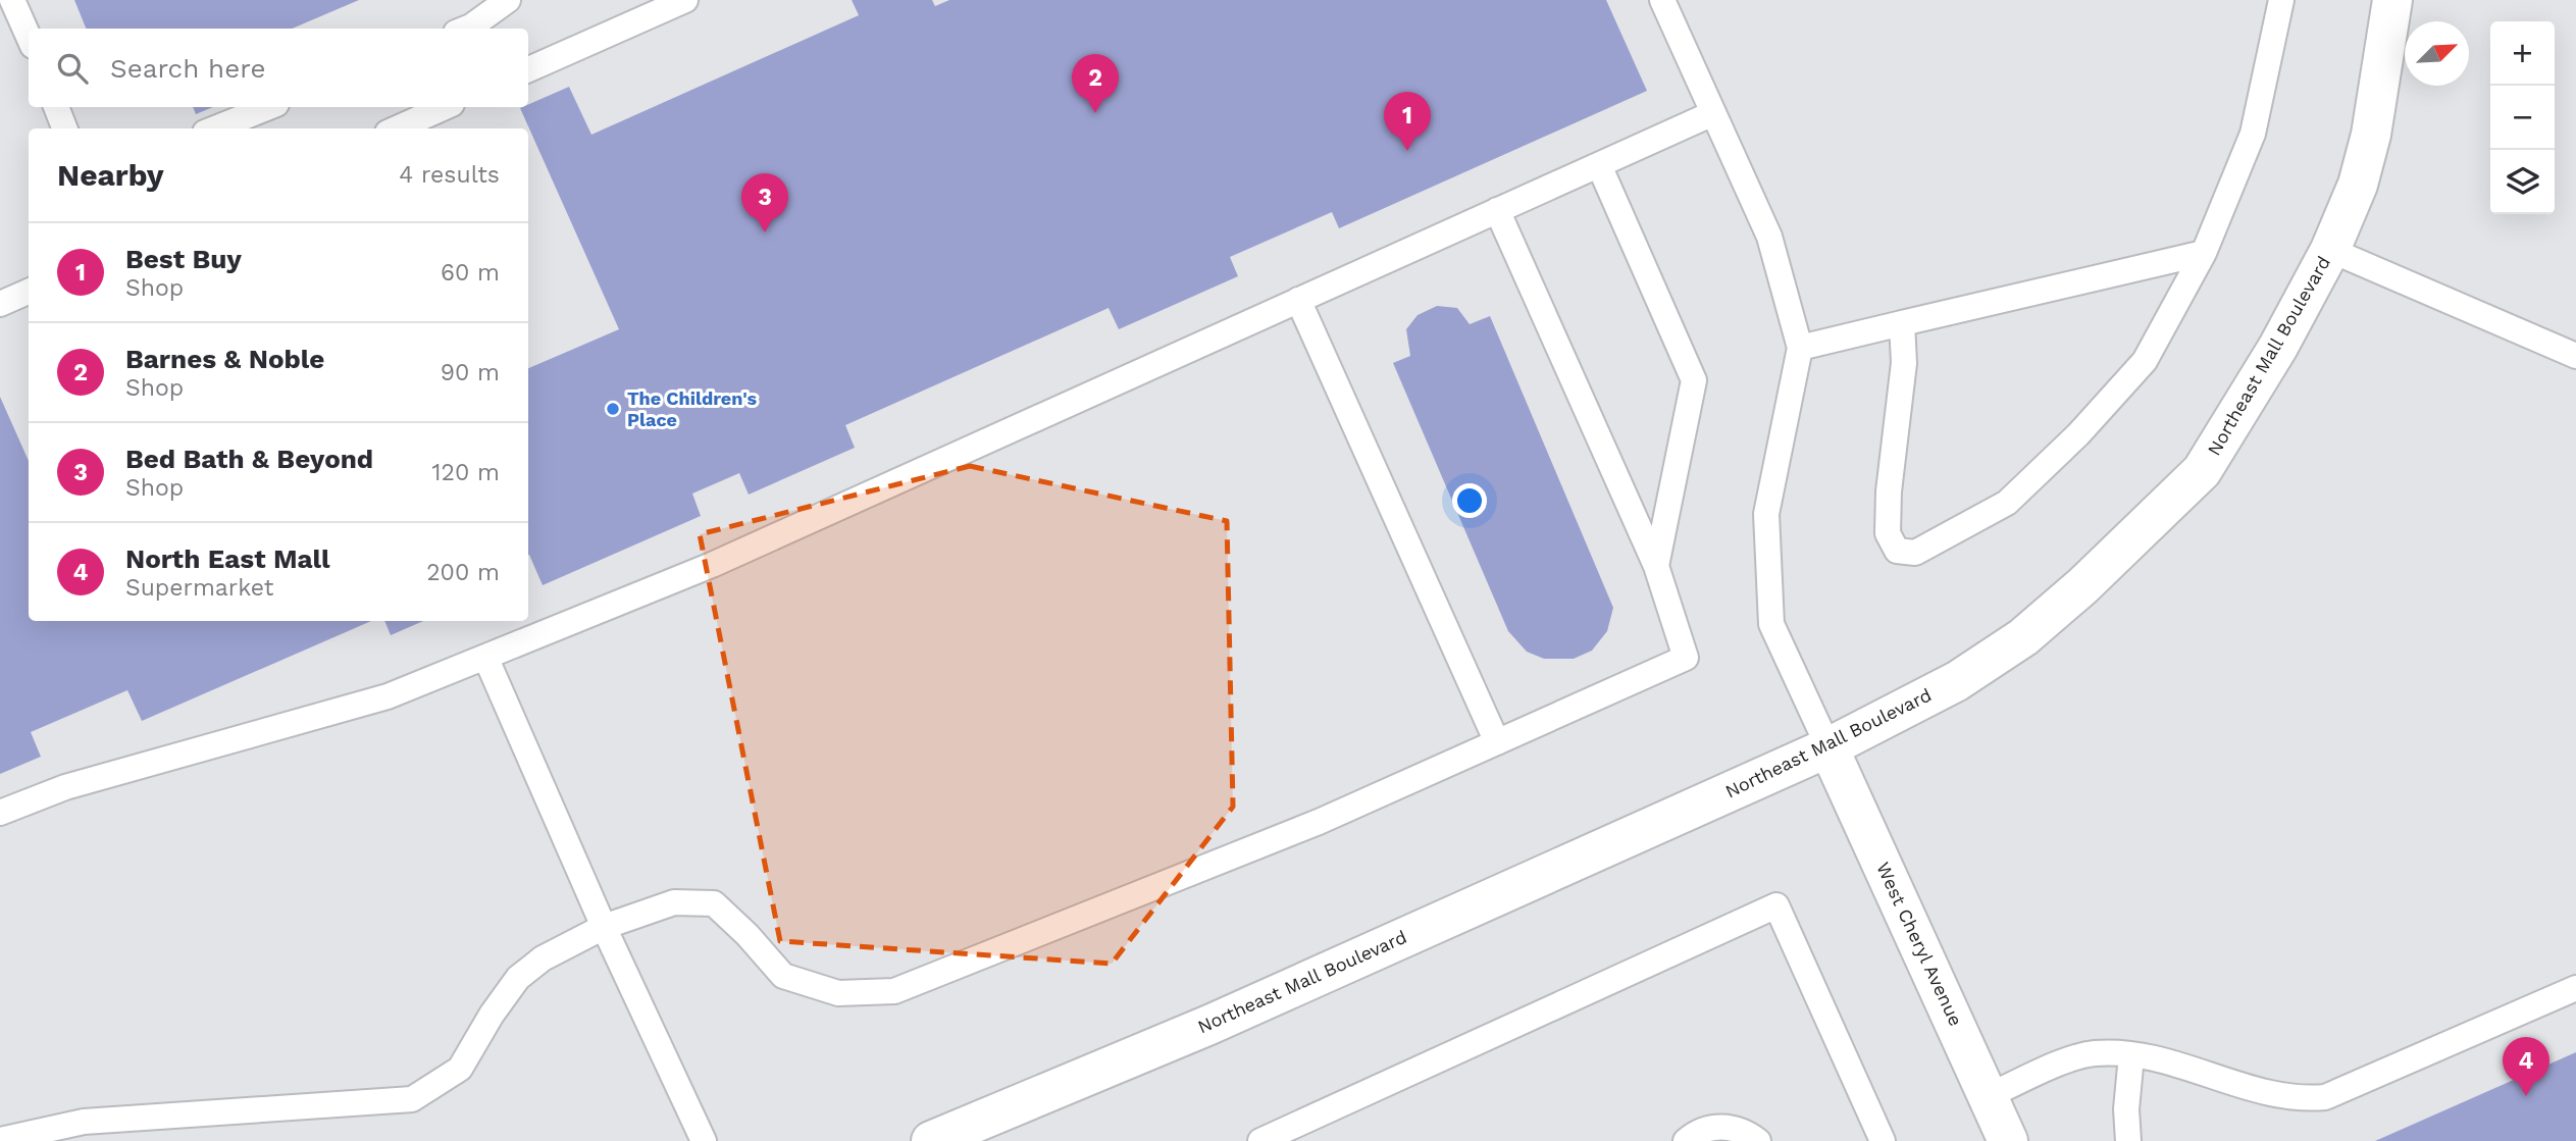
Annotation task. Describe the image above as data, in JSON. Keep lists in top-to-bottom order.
{
  "streets": {
    "street": ["Northeast Mall Boulevard", "West Cheryl Avenue"]
  },
  "crossings": [
    ["Northeast Mall Boulevard", "West Cheryl Avenue"]
  ],
  "places": ["The Children's Place"],
  "north": "top right",
  "page": {
    "map_buttons": ["+", "−"],
    "search": "Search here",
    "pins": [
      "2",
      "1",
      "3",
      "4"
    ],
    "heading": ["Nearby", "4 results"],
    "list": [
      {
        "mark": "1",
        "name": "Best Buy",
        "note": "Shop",
        "value": "60 m"
      },
      {
        "mark": "2",
        "name": "Barnes & Noble",
        "note": "Shop",
        "value": "90 m"
      },
      {
        "mark": "3",
        "name": "Bed Bath & Beyond",
        "note": "Shop",
        "value": "120 m"
      },
      {
        "mark": "4",
        "name": "North East Mall",
        "note": "Supermarket",
        "value": "200 m"
      }
    ]
  }
}
